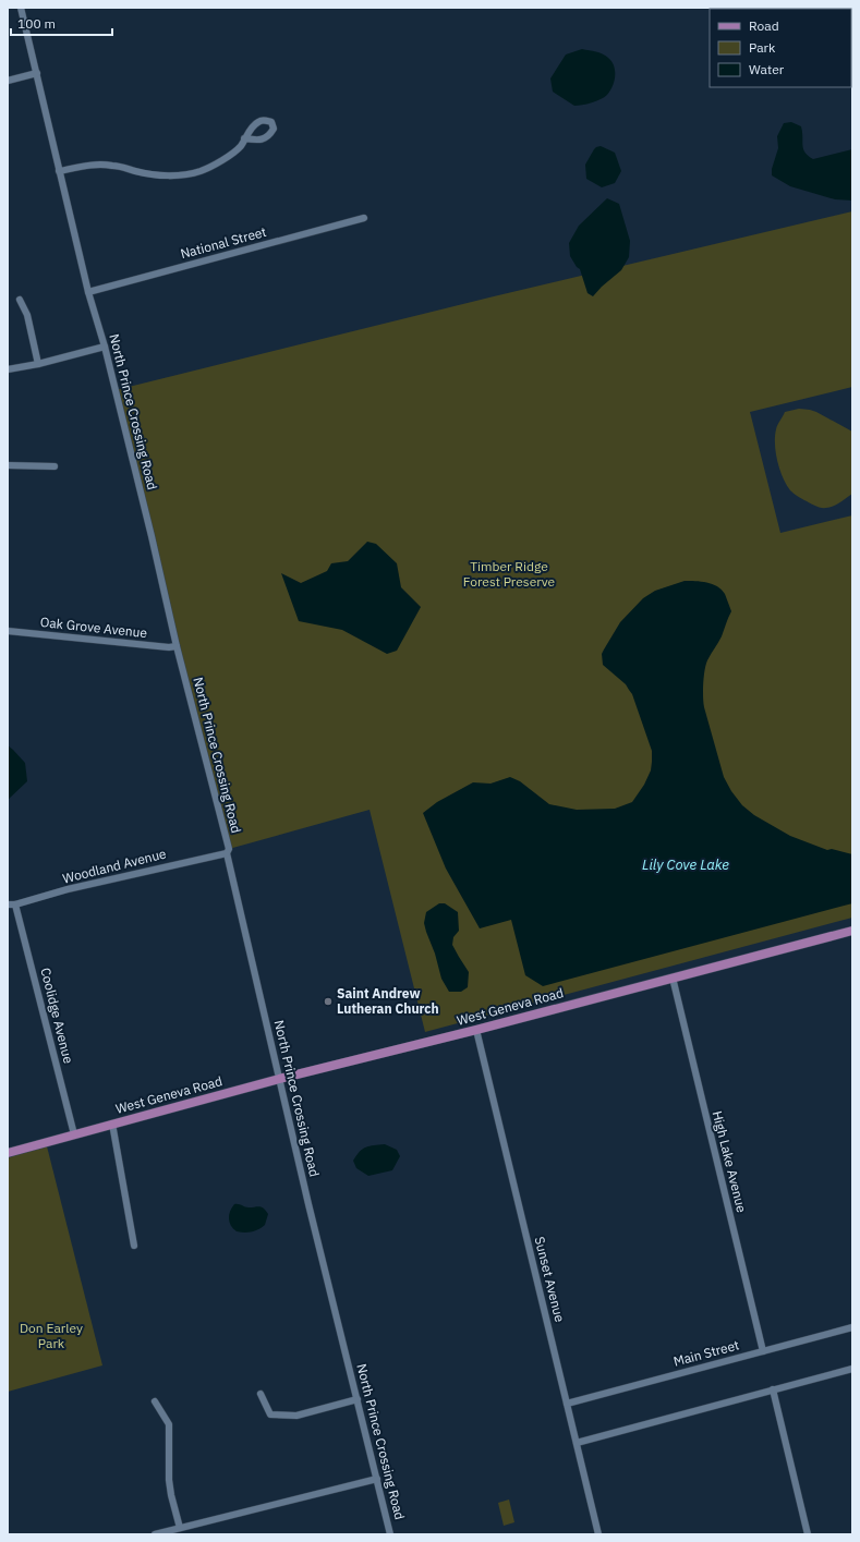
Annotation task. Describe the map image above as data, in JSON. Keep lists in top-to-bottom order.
{
  "streets": {
    "main road": ["West Geneva Road"],
    "street": [
      "National Street",
      "North Prince Crossing Road",
      "Oak Grove Avenue",
      "Woodland Avenue",
      "Coolidge Avenue",
      "High Lake Avenue",
      "Sunset Avenue",
      "Main Street"
    ]
  },
  "crossings": [
    ["National Street", "North Prince Crossing Road"],
    ["North Prince Crossing Road", "Oak Grove Avenue"],
    ["North Prince Crossing Road", "Woodland Avenue"],
    ["North Prince Crossing Road", "West Geneva Road"],
    ["Woodland Avenue", "Coolidge Avenue"],
    ["West Geneva Road", "Coolidge Avenue"],
    ["West Geneva Road", "High Lake Avenue"],
    ["West Geneva Road", "Sunset Avenue"],
    ["High Lake Avenue", "Main Street"],
    ["Sunset Avenue", "Main Street"]
  ],
  "water": ["Lily Cove Lake"],
  "parks": ["Timber Ridge Forest Preserve", "Don Earley Park"],
  "places": ["Saint Andrew Lutheran Church"],
  "legend": ["Road", "Park", "Water"],
  "scale_bar": "100 m"
}
